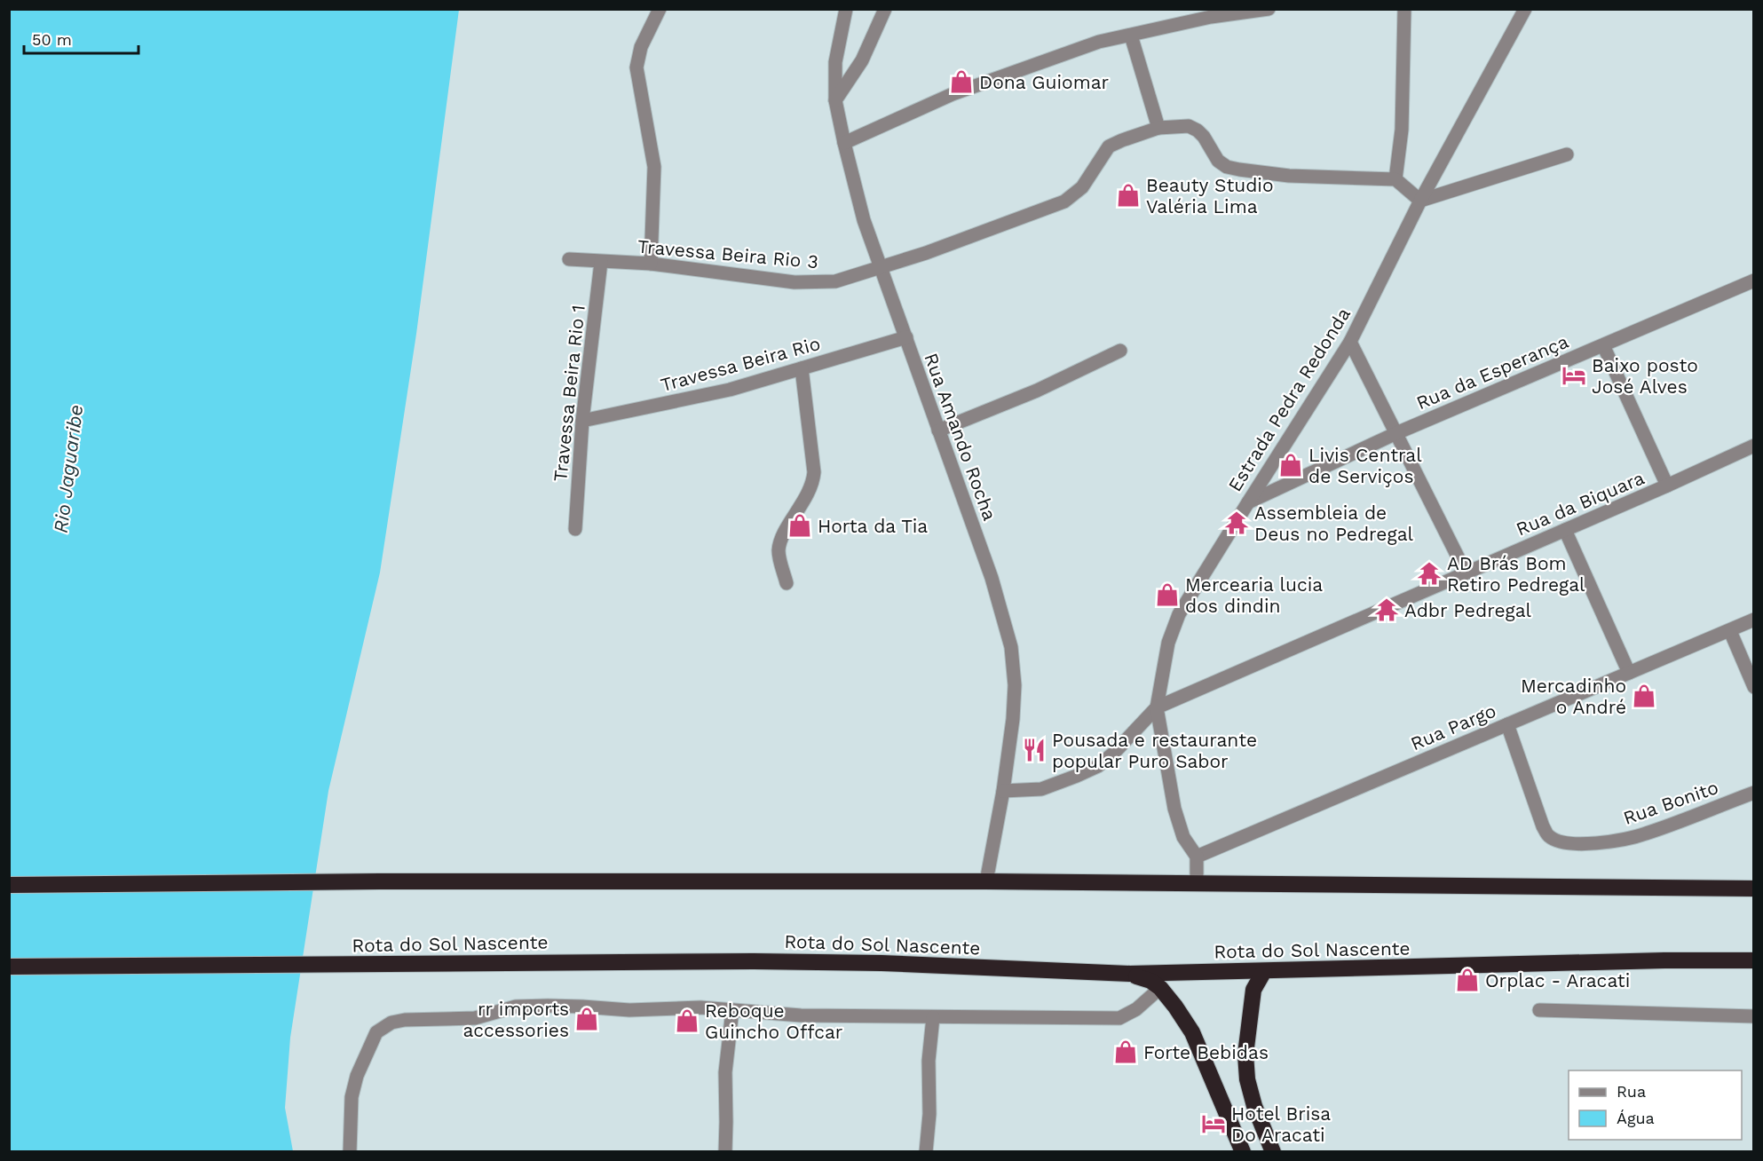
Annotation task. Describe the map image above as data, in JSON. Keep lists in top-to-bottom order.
{
  "streets": {
    "highway": ["Rota do Sol Nascente"],
    "street": [
      "Travessa Beira Rio 3",
      "Travessa Beira Rio",
      "Rua da Esperança",
      "Travessa Beira Rio 1",
      "Estrada Pedra Redonda",
      "Rua Amando Rocha",
      "Rua da Biquara",
      "Rua Pargo",
      "Rua Bonito"
    ]
  },
  "crossings": [
    ["Travessa Beira Rio 3", "Travessa Beira Rio 1"],
    ["Travessa Beira Rio 3", "Rua Amando Rocha"],
    ["Travessa Beira Rio", "Travessa Beira Rio 1"],
    ["Travessa Beira Rio", "Rua Amando Rocha"],
    ["Rua da Esperança", "Estrada Pedra Redonda"],
    ["Estrada Pedra Redonda", "Rua da Biquara"],
    ["Rua Pargo", "Rua Bonito"]
  ],
  "water": ["Rio Jaguaribe"],
  "places": {
    "shop": [
      "Dona Guiomar",
      "Beauty Studio Valéria Lima",
      "Livis Central de Serviços",
      "Horta da Tia",
      "Mercearia lucia dos dindin",
      "Mercadinho o André",
      "Orplac - Aracati",
      "rr imports accessories",
      "Reboque Guincho Offcar",
      "Forte Bebidas"
    ],
    "hotel": ["Baixo posto José Alves", "Hotel Brisa Do Aracati"],
    "temple": ["Assembleia de Deus no Pedregal", "AD Brás Bom Retiro Pedregal", "Adbr Pedregal"],
    "restaurant": ["Pousada e restaurante popular Puro Sabor"]
  },
  "legend": ["Rua", "Água"],
  "scale_bar": "50 m"
}
